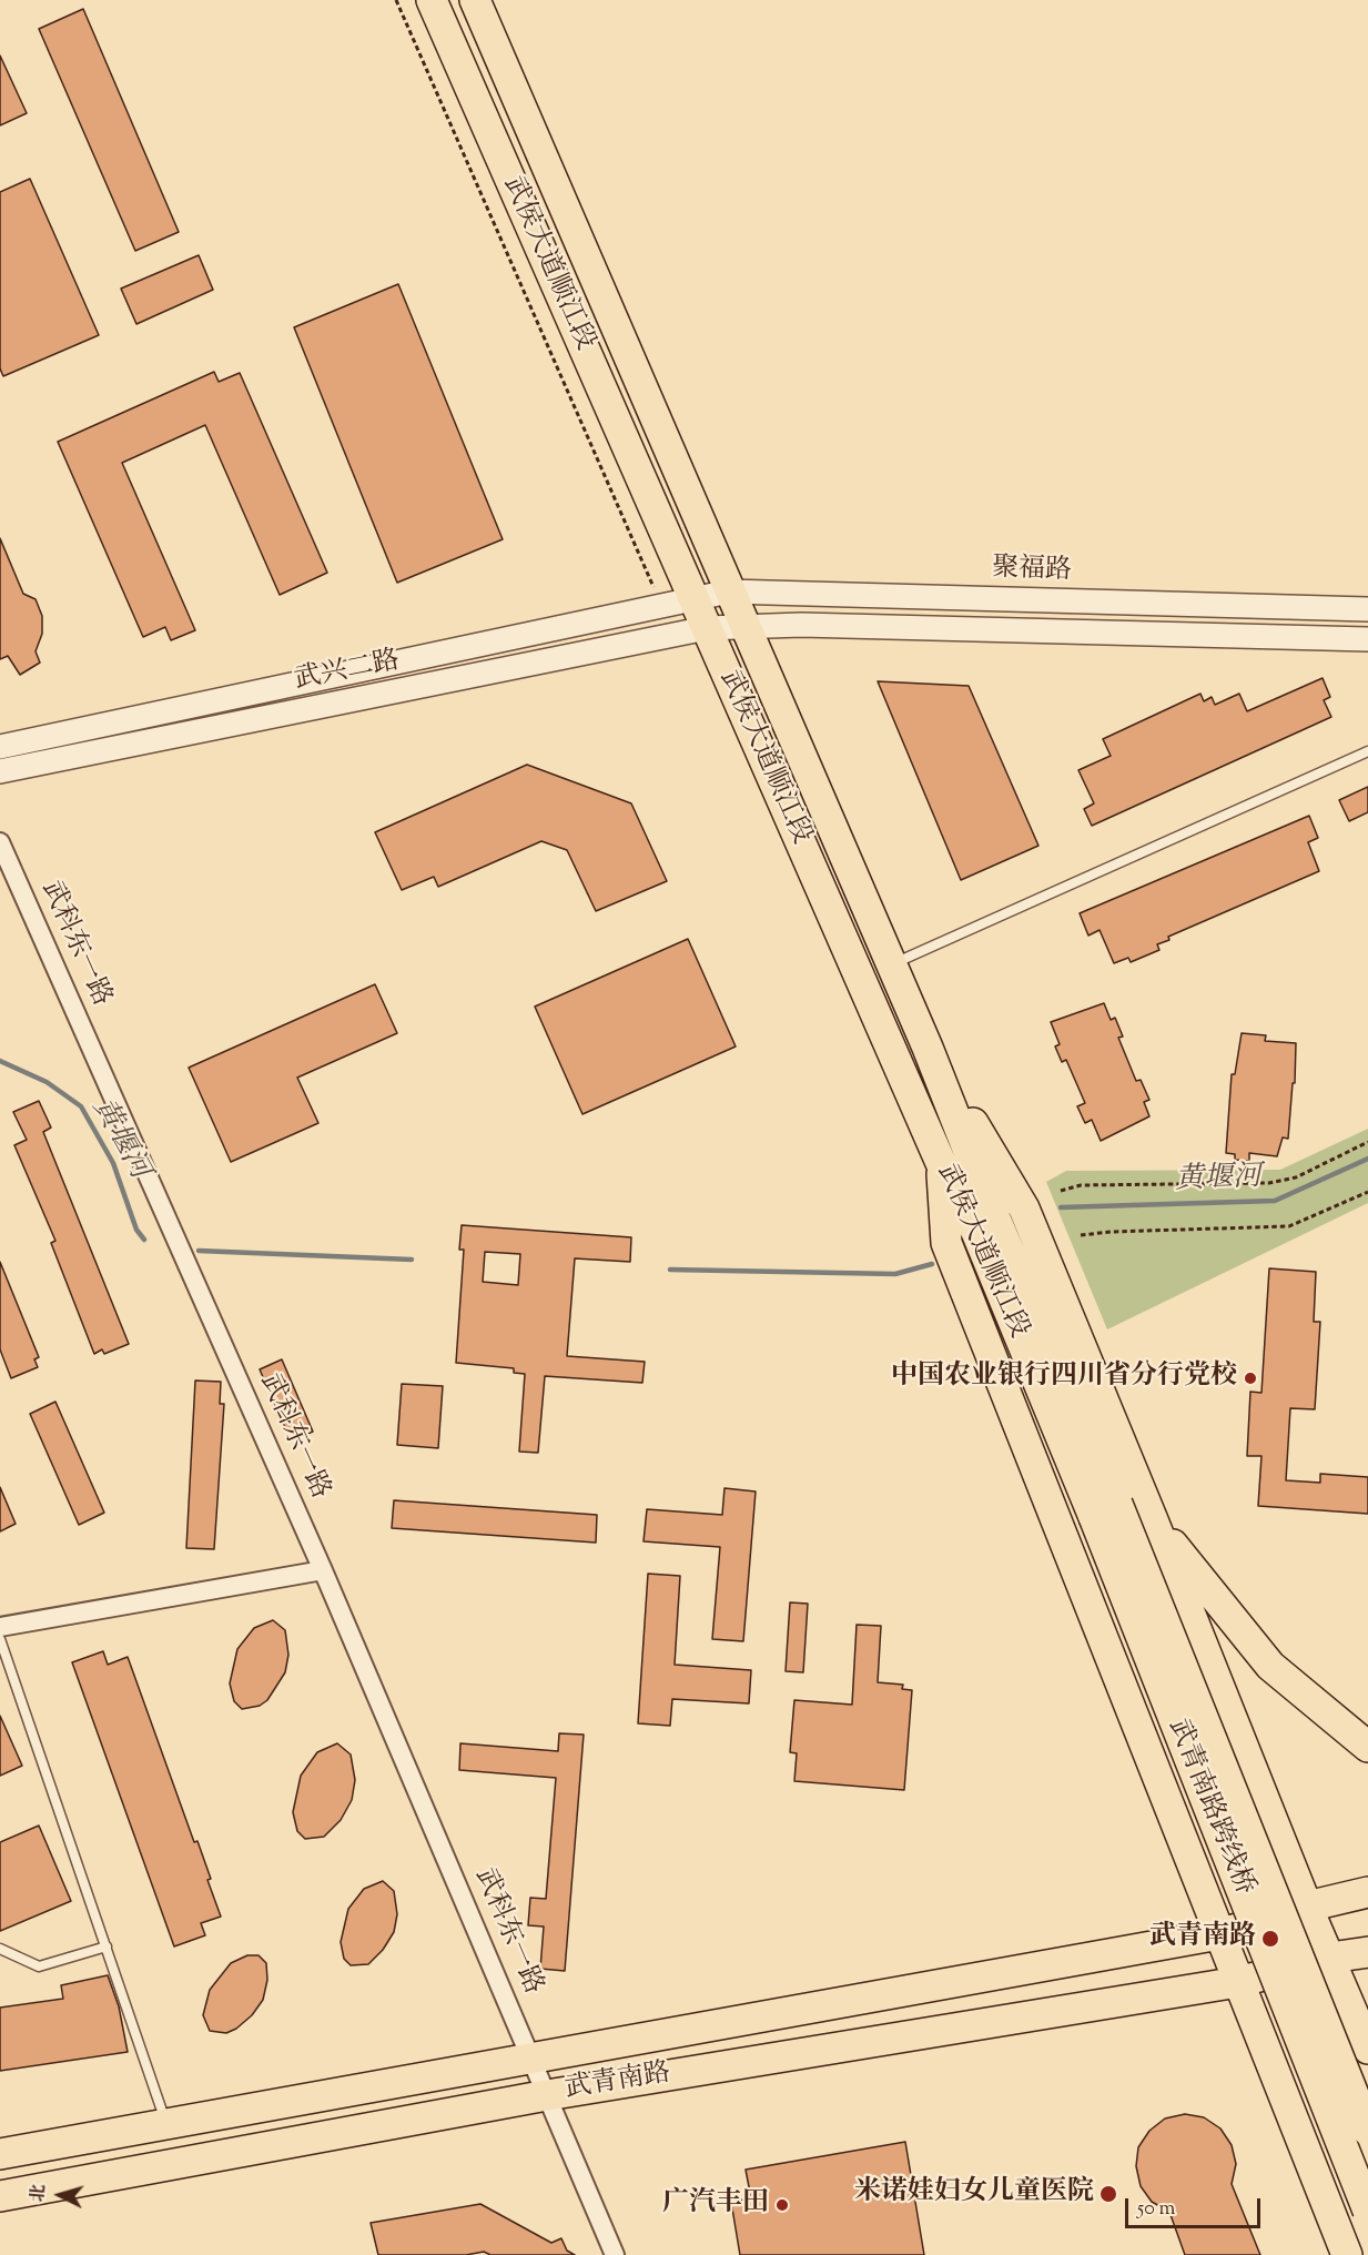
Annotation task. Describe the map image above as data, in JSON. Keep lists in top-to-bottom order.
{
  "streets": {
    "main road": ["武侯大道顺江段", "武青南路跨线桥", "武青南路"],
    "street": ["聚福路", "武兴二路", "武科东一路"]
  },
  "crossings": [
    ["武侯大道顺江段", "聚福路"],
    ["武侯大道顺江段", "武兴二路"],
    ["武侯大道顺江段", "武青南路跨线桥"],
    ["武科东一路", "武青南路"]
  ],
  "water": ["黄堰河"],
  "places": [
    "中国农业银行四川省分行党校",
    "武青南路",
    "米诺娃妇女儿童医院",
    "广汽丰田"
  ],
  "scale_bar": "50 m",
  "north": "left"
}
